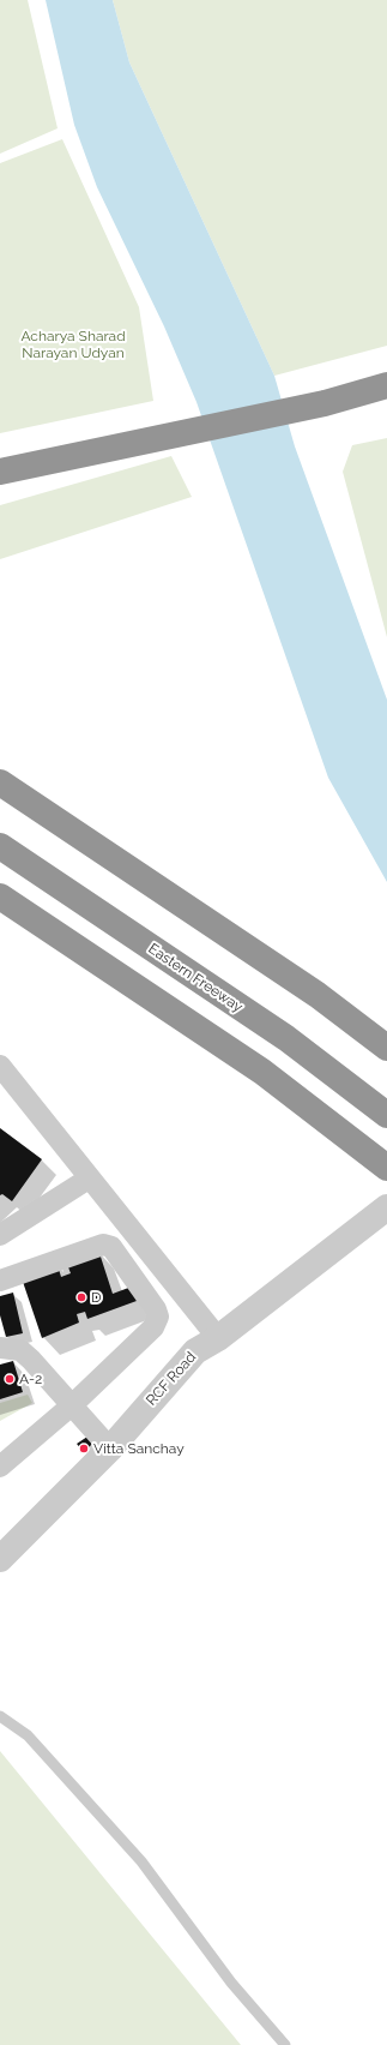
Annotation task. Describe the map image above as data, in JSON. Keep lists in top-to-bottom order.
{
  "streets": {
    "highway": ["Eastern Freeway"],
    "street": ["RCF Road"]
  },
  "parks": ["Acharya Sharad Narayan Udyan"],
  "places": ["D", "A-2", "Vitta Sanchay"]
}
